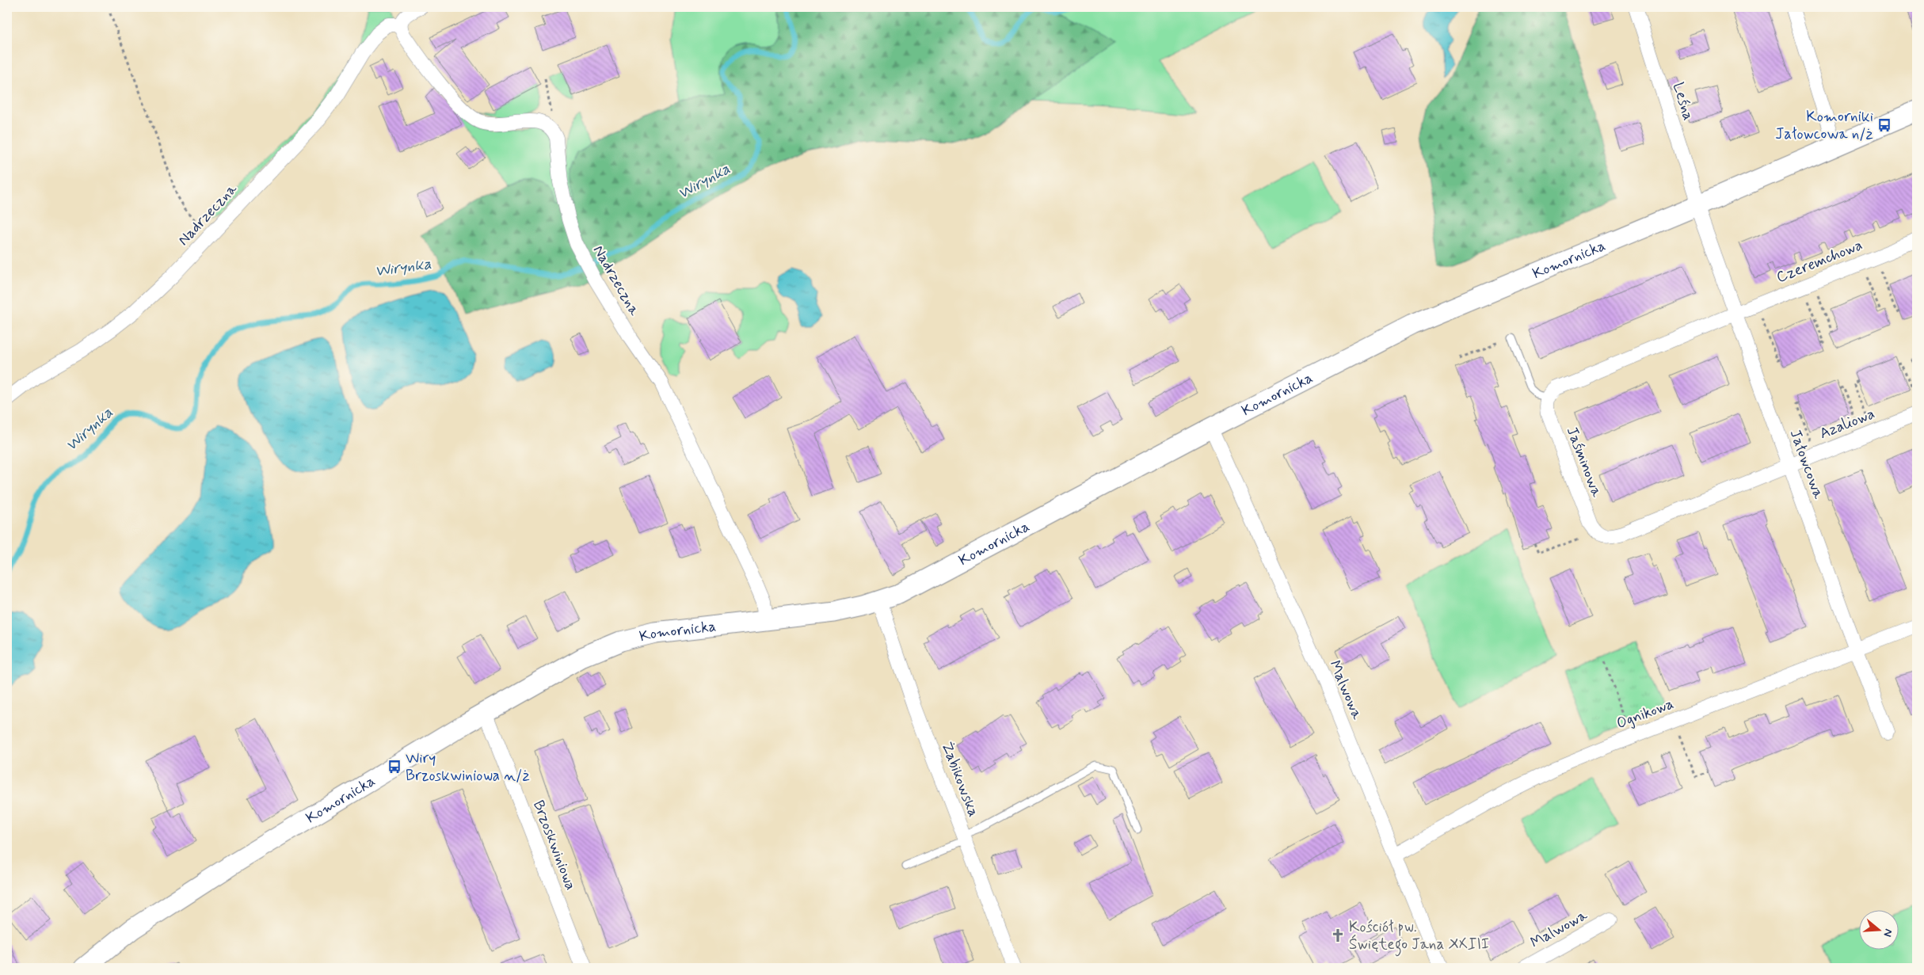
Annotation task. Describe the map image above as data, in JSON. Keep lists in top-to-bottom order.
{
  "streets": {
    "street": [
      "Leśna",
      "Nadrzeczna",
      "Komornicka",
      "Czeremchowa",
      "Azaliowa",
      "Jaśminowa",
      "Jałowcowa",
      "Malwowa",
      "Ognikowa",
      "Żabikowska",
      "Brzoskwiniowa"
    ]
  },
  "crossings": [
    ["Leśna", "Komornicka"],
    ["Leśna", "Jałowcowa"],
    ["Nadrzeczna", "Komornicka"],
    ["Komornicka", "Jałowcowa"],
    ["Komornicka", "Malwowa"],
    ["Komornicka", "Żabikowska"],
    ["Komornicka", "Brzoskwiniowa"],
    ["Czeremchowa", "Jałowcowa"],
    ["Azaliowa", "Jaśminowa"],
    ["Azaliowa", "Jałowcowa"],
    ["Jaśminowa", "Jałowcowa"],
    ["Jałowcowa", "Ognikowa"],
    ["Malwowa", "Ognikowa"]
  ],
  "water": ["Wirynka"],
  "places": {
    "bus stop": ["Komorniki Jałowcowa n/ż", "Wiry Brzoskwiniowa n/ż"],
    "church": ["Kościół pw. Świętego Jana XXIII"]
  },
  "north": "right"
}
